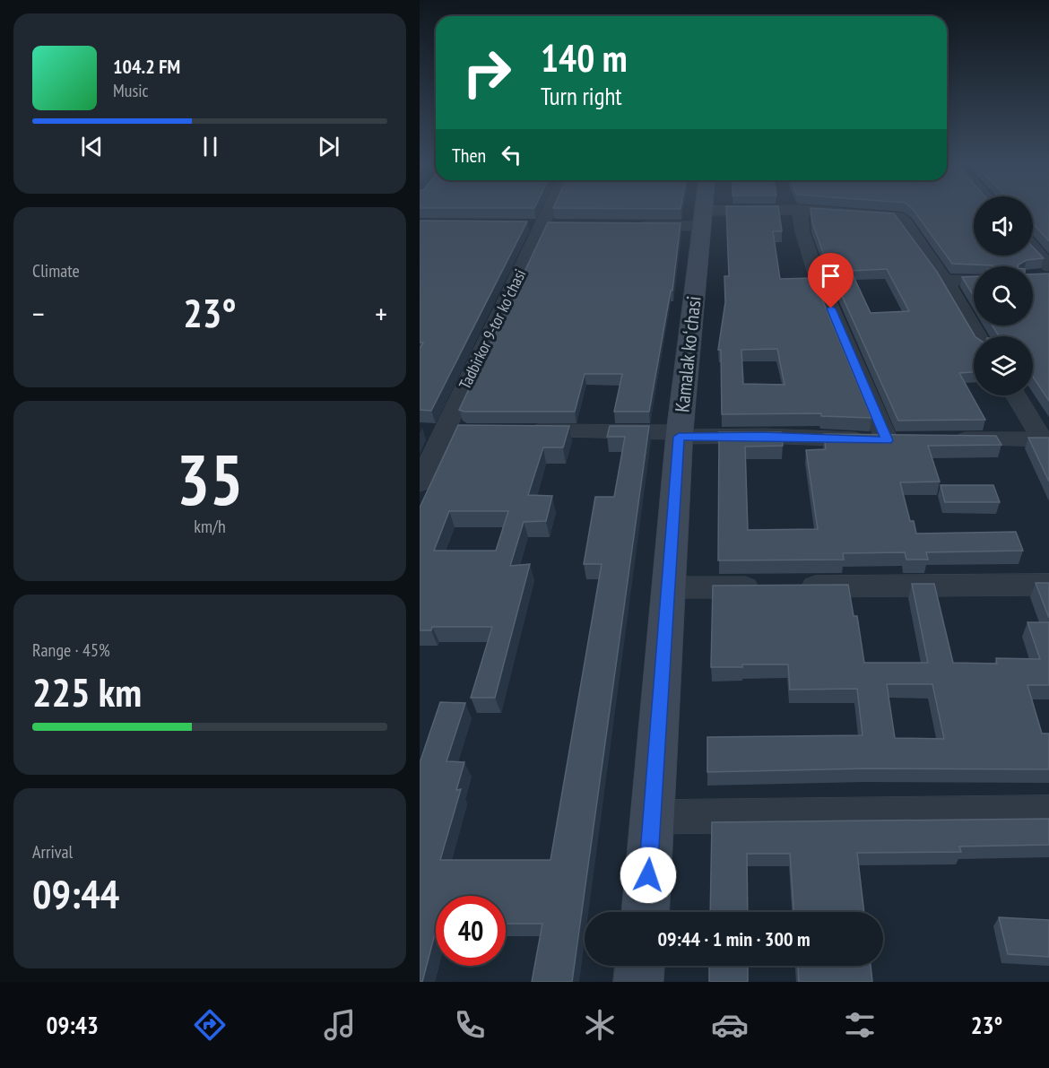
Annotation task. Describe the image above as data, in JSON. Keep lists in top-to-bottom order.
{
  "streets": {
    "street": ["Tadbirkor 9-tor koʻchasi", "Kamalak koʻchasi"]
  },
  "page": {
    "turn": ["140 m", "Turn right"],
    "song": ["104.2 FM", "Music"],
    "then": "Then",
    "tile": [
      "Climate",
      ["35", "km/h"],
      ["Range · 45%", "225 km"],
      ["Arrival", "09:44"]
    ],
    "heat": ["−", "23°", "+"],
    "limit": "40",
    "trip": "09:44 · 1 min · 300 m",
    "tabs": ["09:43", "23°"]
  }
}
